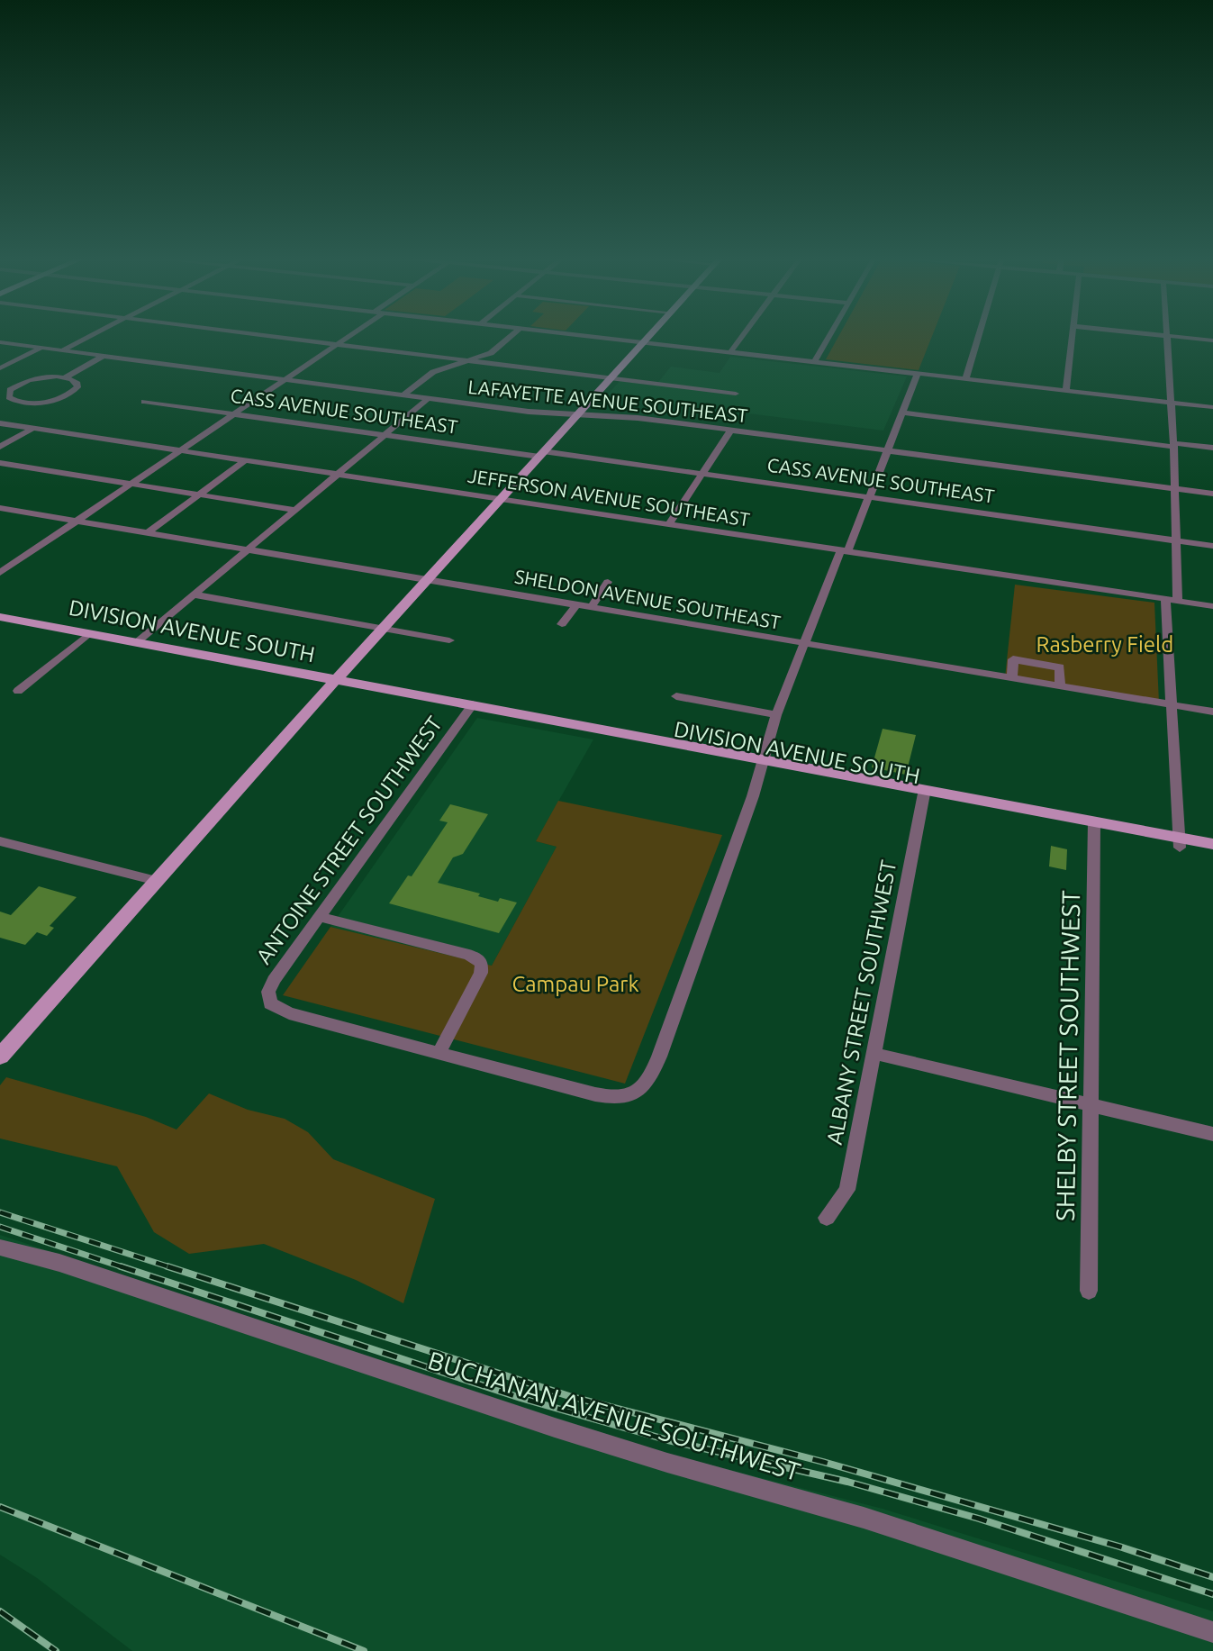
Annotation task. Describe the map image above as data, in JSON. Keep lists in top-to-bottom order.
{
  "streets": {
    "main road": ["DIVISION AVENUE SOUTH"],
    "street": [
      "LAFAYETTE AVENUE SOUTHEAST",
      "CASS AVENUE SOUTHEAST",
      "JEFFERSON AVENUE SOUTHEAST",
      "SHELDON AVENUE SOUTHEAST",
      "ANTOINE STREET SOUTHWEST",
      "ALBANY STREET SOUTHWEST",
      "SHELBY STREET SOUTHWEST",
      "BUCHANAN AVENUE SOUTHWEST"
    ]
  },
  "crossings": [
    ["DIVISION AVENUE SOUTH", "ANTOINE STREET SOUTHWEST"],
    ["DIVISION AVENUE SOUTH", "ALBANY STREET SOUTHWEST"],
    ["DIVISION AVENUE SOUTH", "SHELBY STREET SOUTHWEST"]
  ],
  "parks": ["Rasberry Field", "Campau Park"]
}
